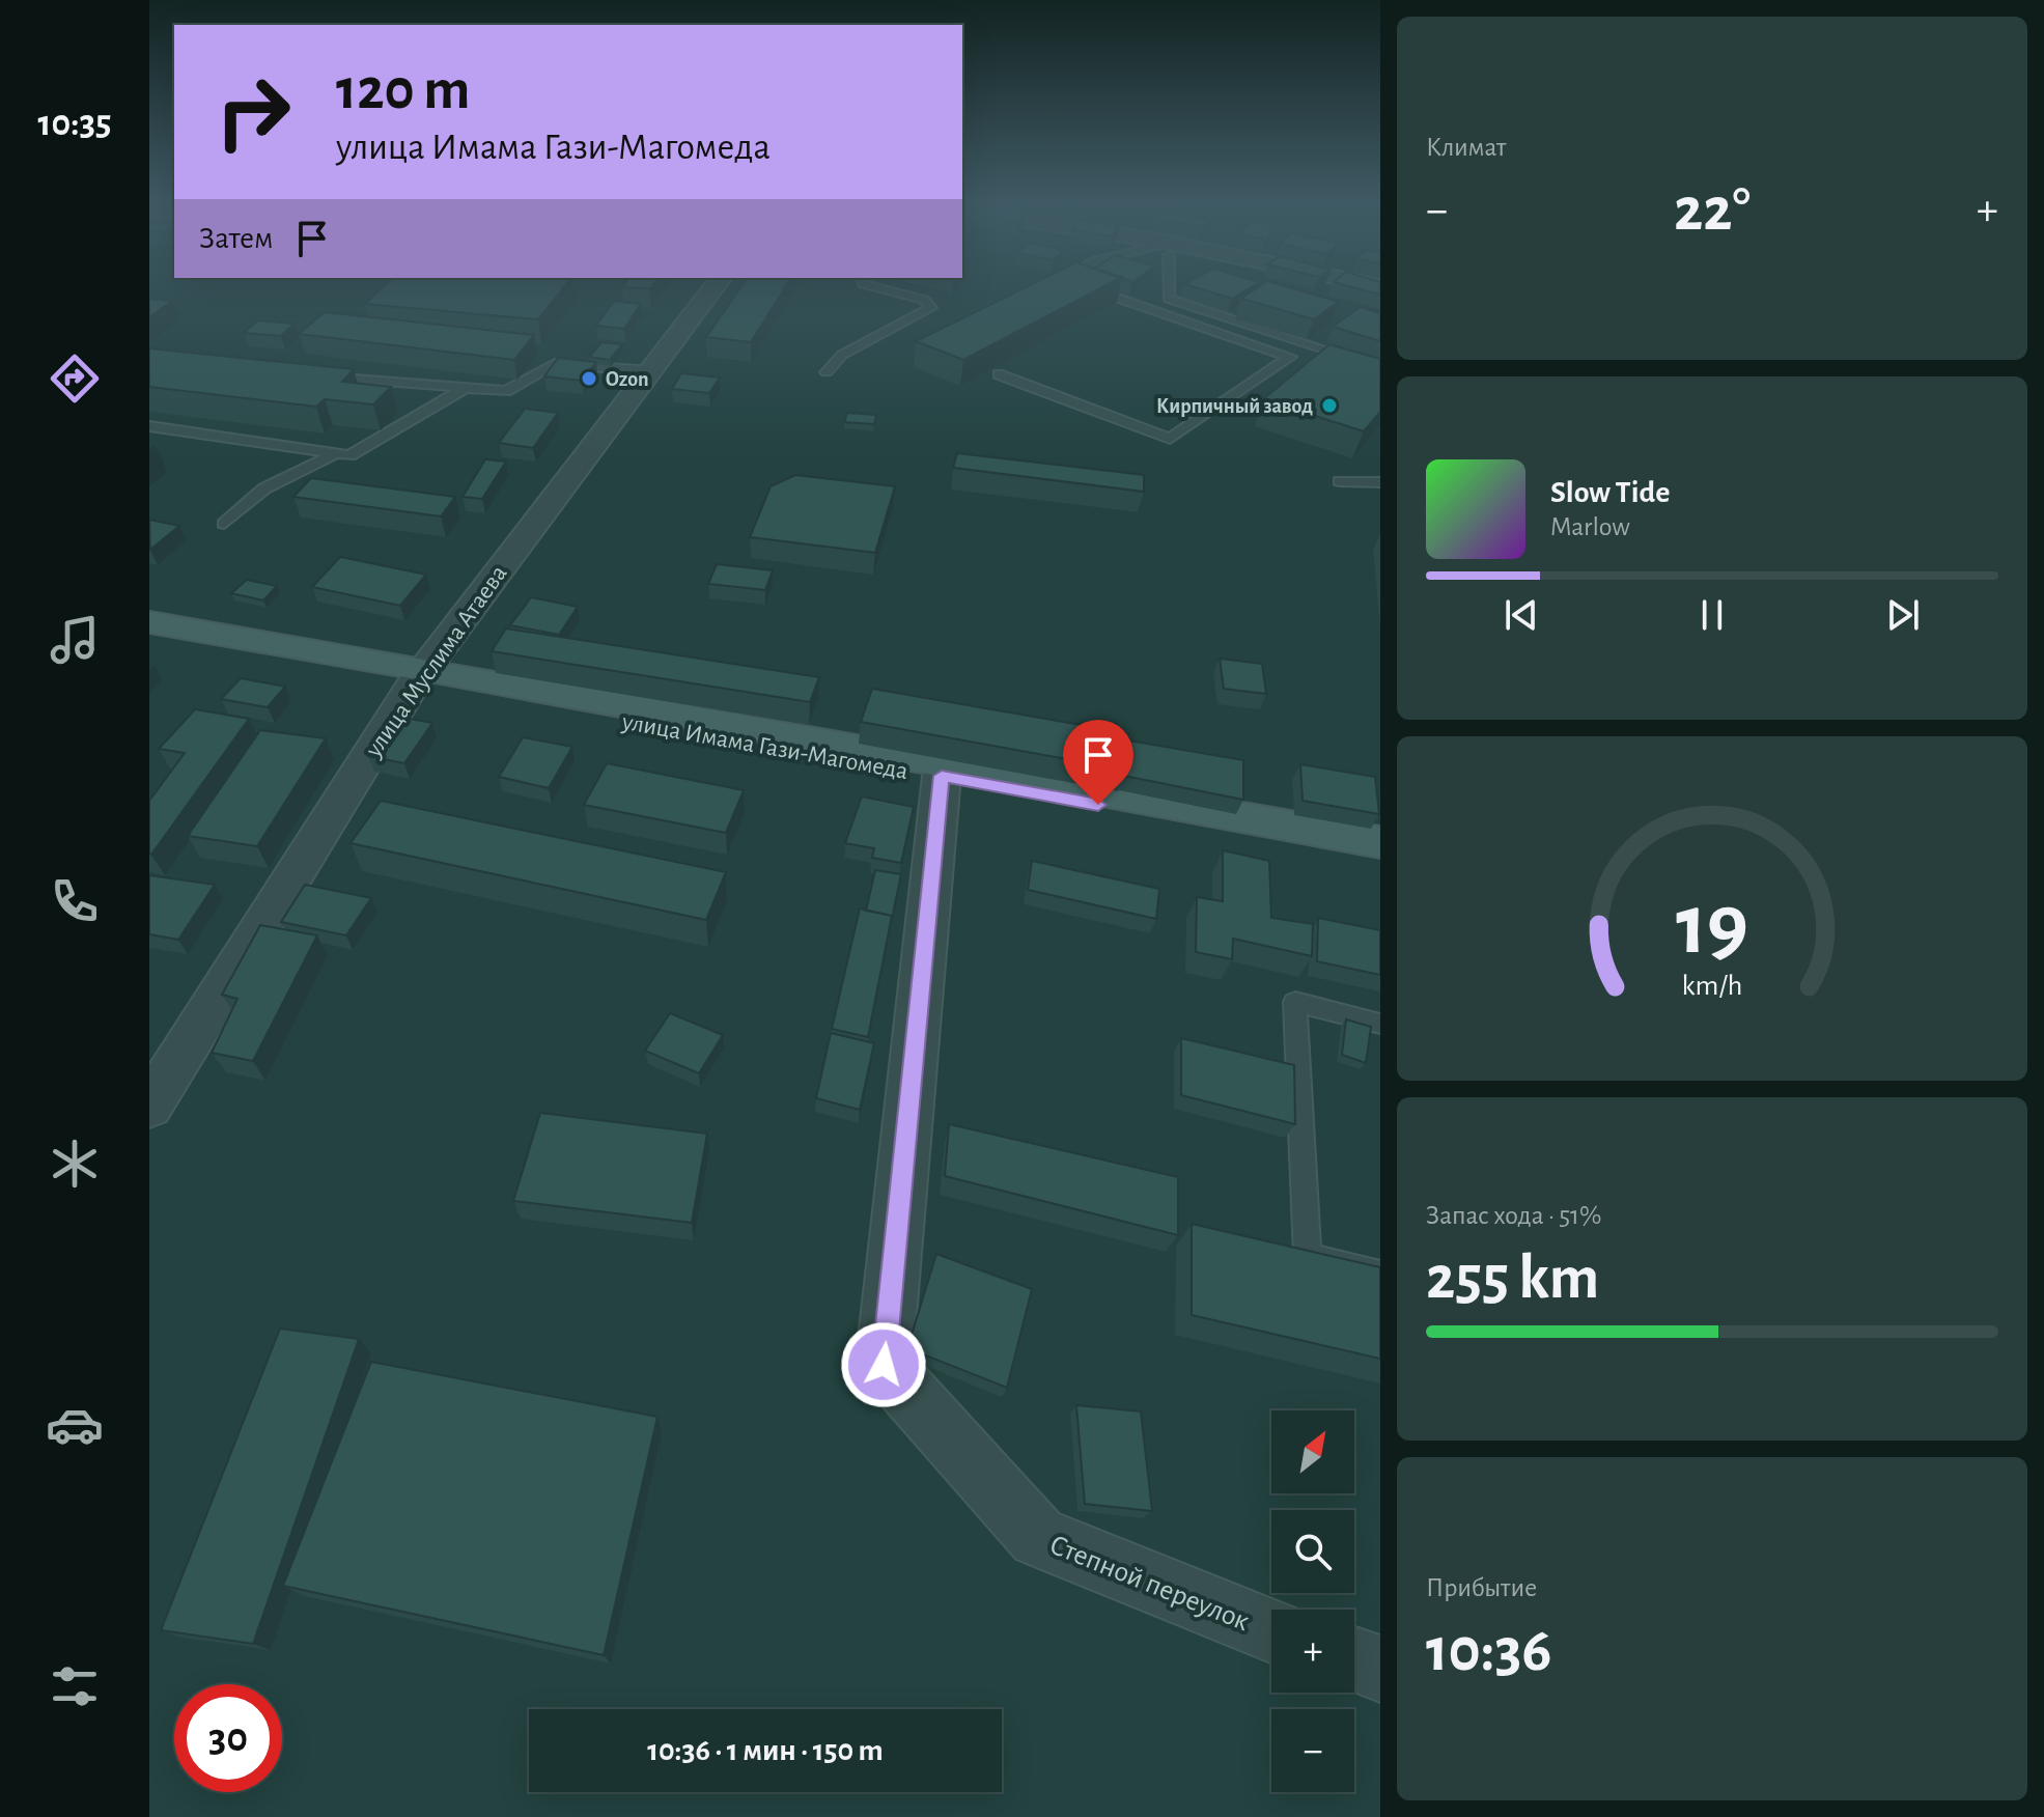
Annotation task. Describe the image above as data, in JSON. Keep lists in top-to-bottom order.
{
  "streets": {
    "main road": ["улица Имама Гази-Магомеда"],
    "street": ["улица Муслима Атаева", "Степной переулок"]
  },
  "crossings": [
    ["улица Муслима Атаева", "улица Имама Гази-Магомеда"],
    ["улица Имама Гази-Магомеда", "Степной переулок"]
  ],
  "places": ["Ozon", "Кирпичный завод"],
  "north": "top right",
  "page": {
    "tabs": "10:35",
    "tile": [
      "Климат",
      ["Запас хода · 51%", "255 km"],
      ["Прибытие", "10:36"]
    ],
    "turn": ["120 m", "улица Имама Гази-Магомеда"],
    "heat": ["−", "22°", "+"],
    "then": "Затем",
    "song": ["Slow Tide", "Marlow"],
    "map_buttons": ["+", "−"],
    "limit": "30",
    "trip": "10:36 · 1 мин · 150 m",
    "gauge": ["19", "km/h"]
  }
}
